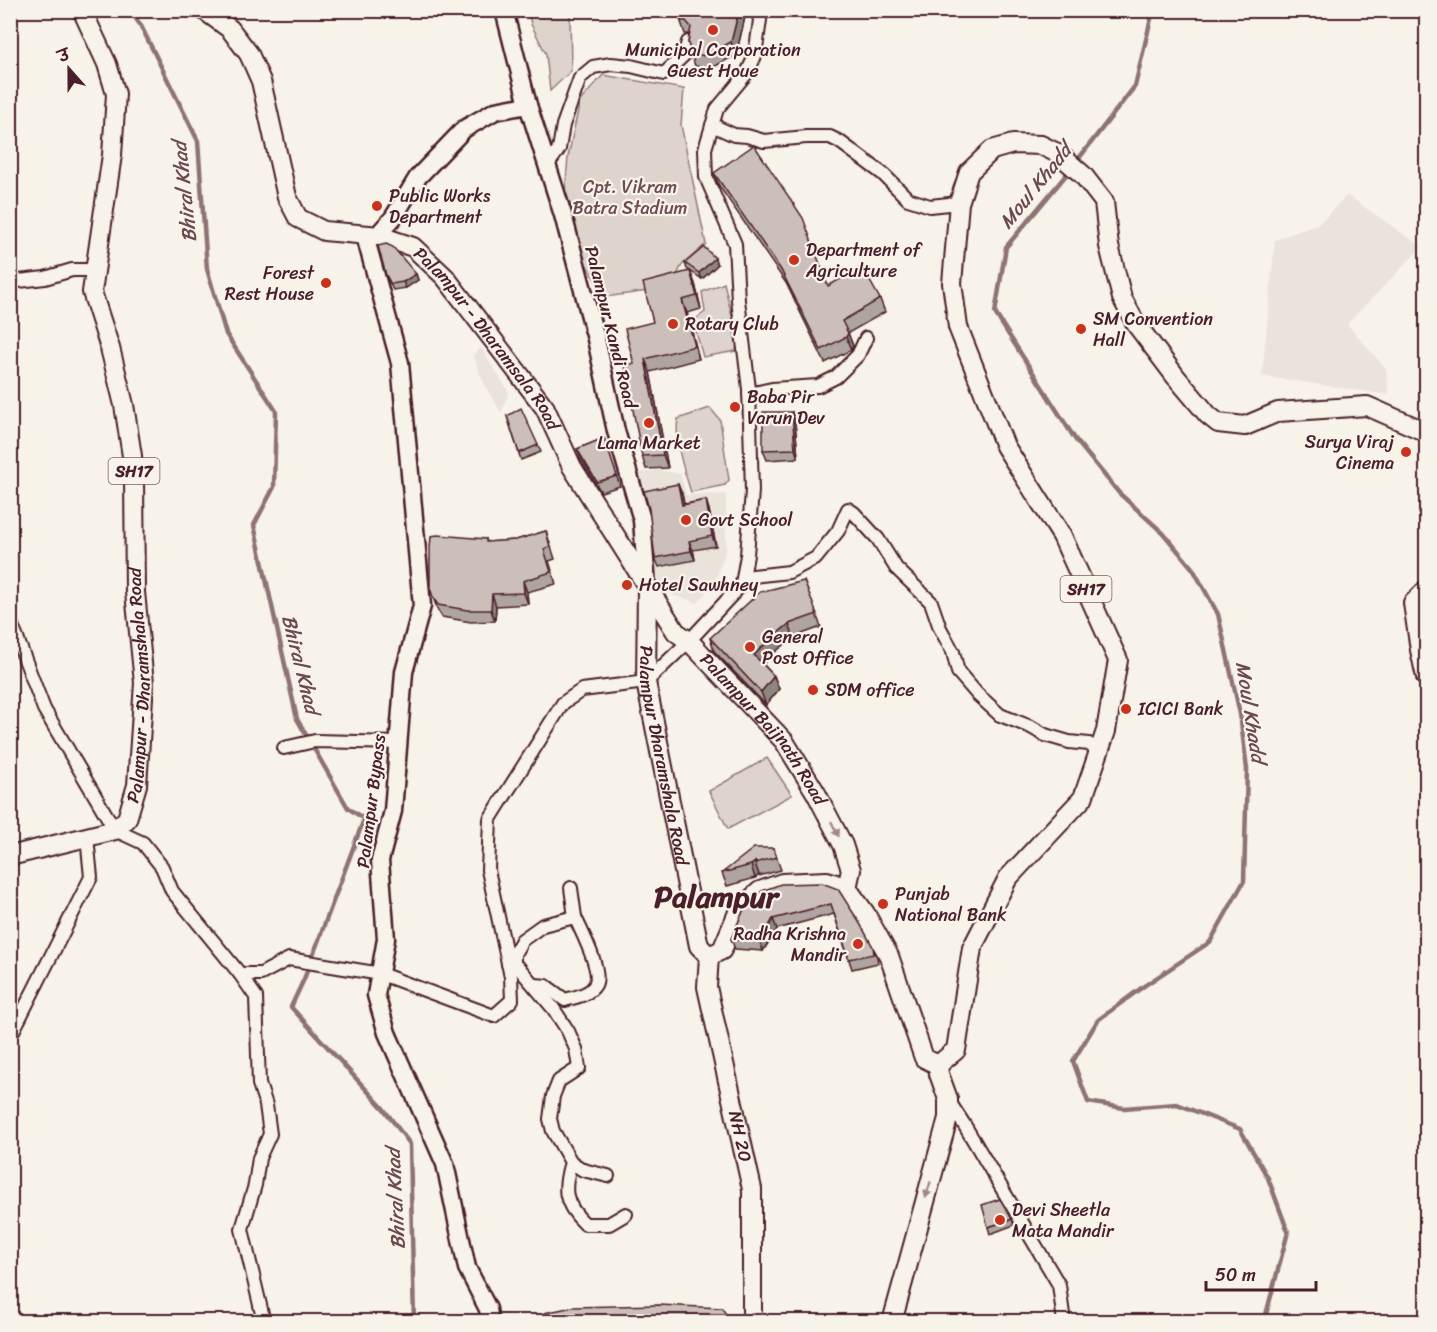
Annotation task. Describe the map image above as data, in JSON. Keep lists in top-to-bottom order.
{
  "streets": {
    "main road": [
      "Palampur - Dharamsala Road",
      "SH17",
      "Palampur - Dharamshala Road",
      "Palampur Baijnath Road",
      "Palampur Dharamshala Road",
      "NH 20"
    ],
    "street": ["Palampur Kandi Road", "Palampur Bypass"]
  },
  "crossings": [
    ["Palampur Kandi Road", "Palampur - Dharamsala Road"],
    ["Palampur Kandi Road", "Palampur Baijnath Road"],
    ["Palampur Kandi Road", "Palampur Dharamshala Road"],
    ["Palampur - Dharamsala Road", "Palampur Baijnath Road"],
    ["Palampur - Dharamsala Road", "Palampur Dharamshala Road"],
    ["Palampur - Dharamsala Road", "Palampur Bypass"],
    ["Palampur Baijnath Road", "Palampur Dharamshala Road"],
    ["Palampur Dharamshala Road", "NH 20"]
  ],
  "one_way": ["Palampur Baijnath Road"],
  "districts": ["Palampur"],
  "water": ["Moul Khadd", "Bhiral Khad"],
  "parks": ["Cpt. Vikram Batra Stadium"],
  "places": [
    "Municipal Corporation Guest Houe",
    "Public Works Department",
    "Department of Agriculture",
    "Forest Rest House",
    "Rotary Club",
    "SM Convention Hall",
    "Baba Pir Varun Dev",
    "Lama Market",
    "Surya Viraj Cinema",
    "Govt School",
    "Hotel Sawhney",
    "General Post Office",
    "SDM office",
    "ICICI Bank",
    "Punjab National Bank",
    "Radha Krishna Mandir",
    "Devi Sheetla Mata Mandir"
  ],
  "scale_bar": "50 m",
  "north": "top"
}
